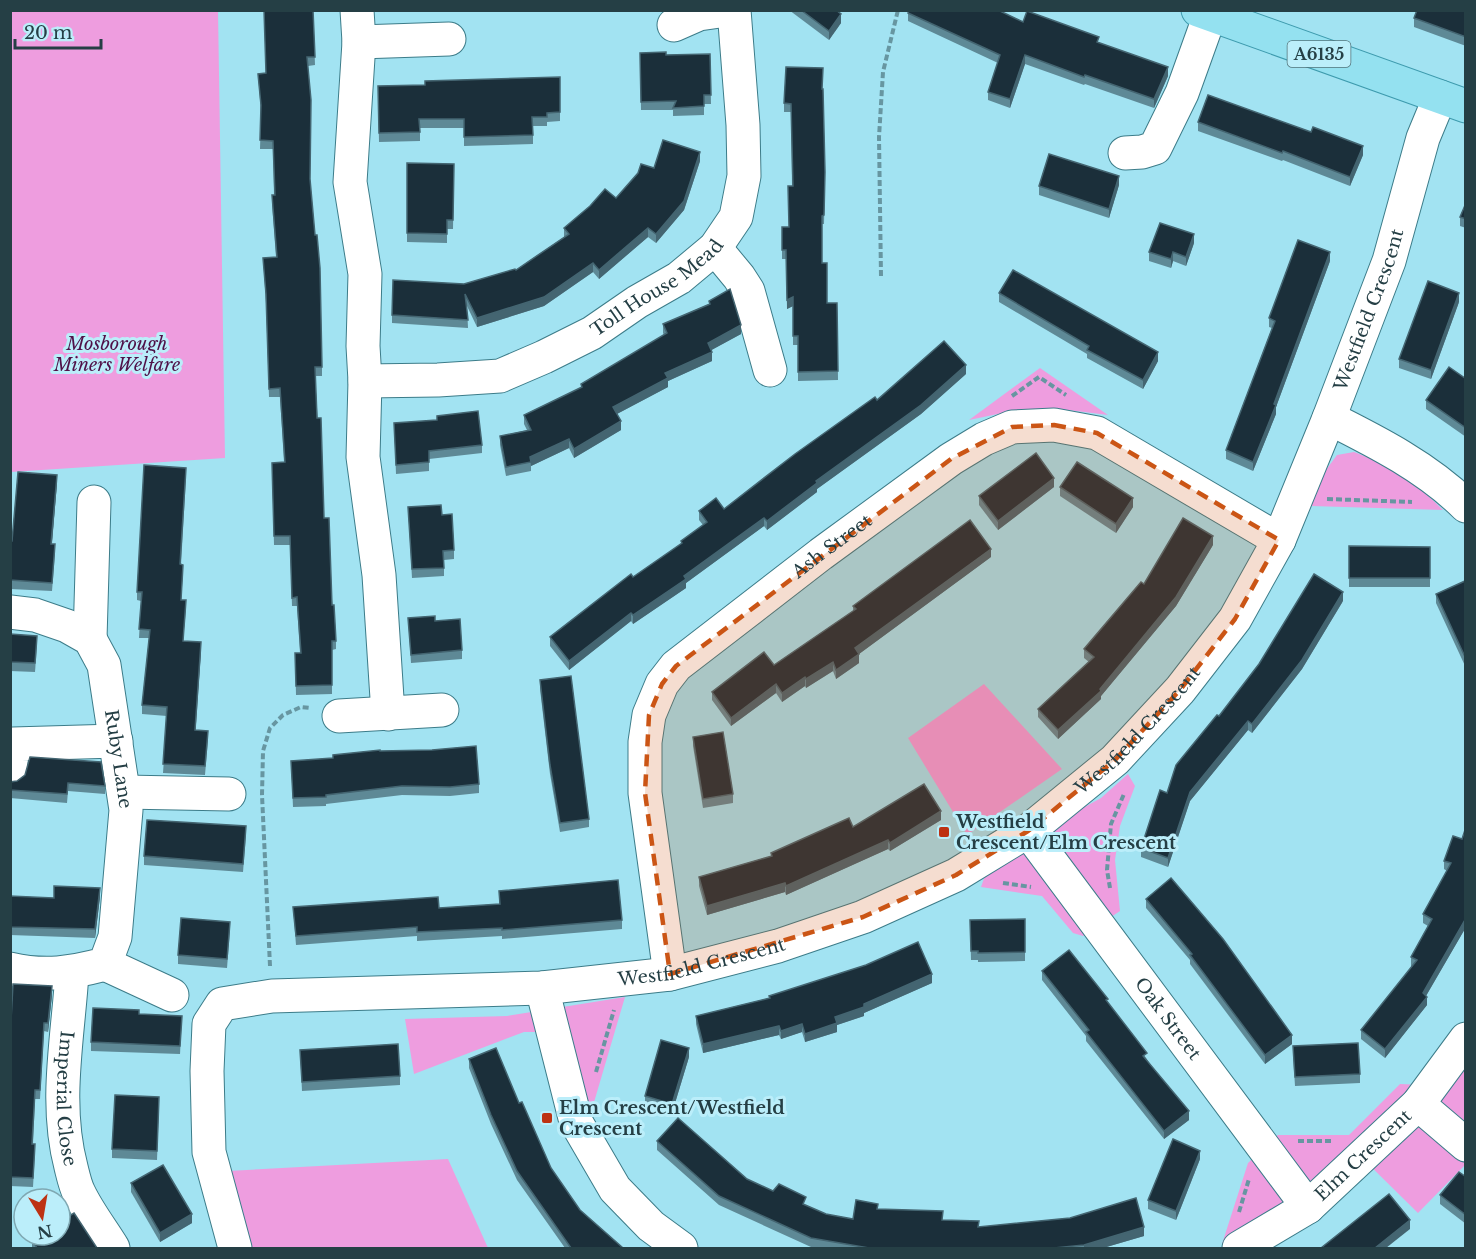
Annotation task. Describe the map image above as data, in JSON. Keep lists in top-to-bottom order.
{
  "streets": {
    "main road": ["A6135"],
    "street": [
      "Toll House Mead",
      "Westfield Crescent",
      "Ash Street",
      "Ruby Lane",
      "Oak Street",
      "Imperial Close",
      "Elm Crescent"
    ]
  },
  "crossings": [
    ["A6135", "Westfield Crescent"],
    ["Westfield Crescent", "Ash Street"],
    ["Westfield Crescent", "Oak Street"],
    ["Oak Street", "Elm Crescent"]
  ],
  "parks": ["Mosborough Miners Welfare"],
  "places": {
    "transit": ["Westfield Crescent/Elm Crescent", "Elm Crescent/Westfield Crescent"]
  },
  "scale_bar": "20 m",
  "north": "bottom"
}
